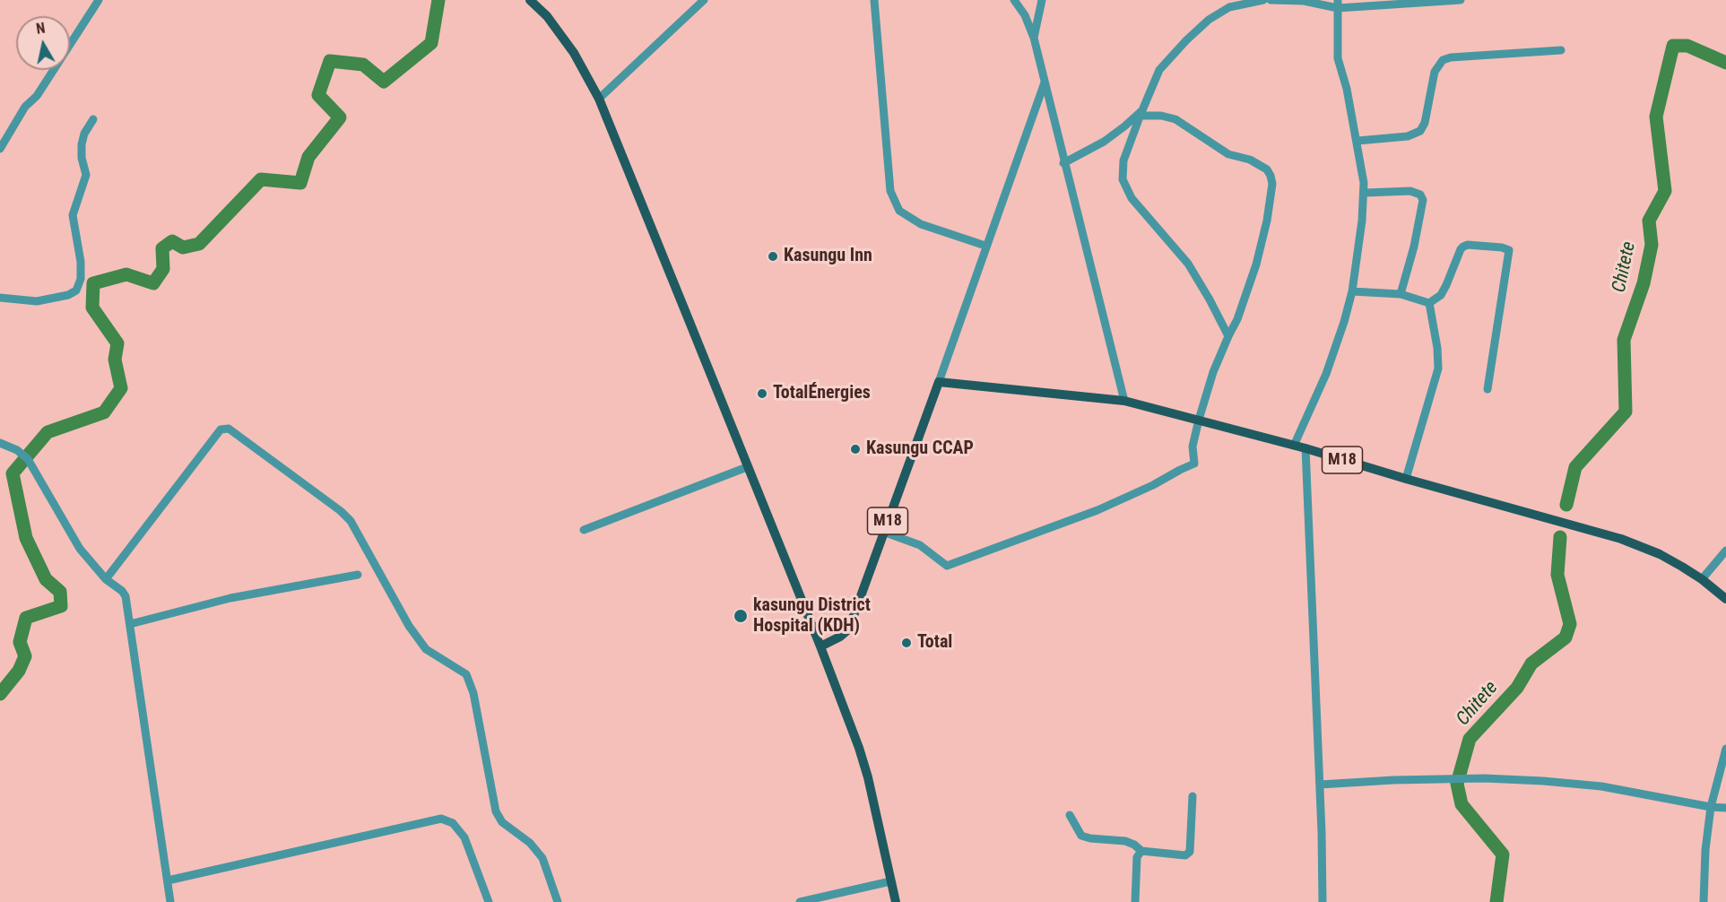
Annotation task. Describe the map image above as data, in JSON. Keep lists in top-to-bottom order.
{
  "streets": {
    "main road": ["M18"]
  },
  "water": ["Chitete"],
  "places": [
    "Kasungu Inn",
    "TotalÉnergies",
    "Kasungu CCAP",
    "kasungu District Hospital (KDH)",
    "Total"
  ],
  "north": "top"
}
